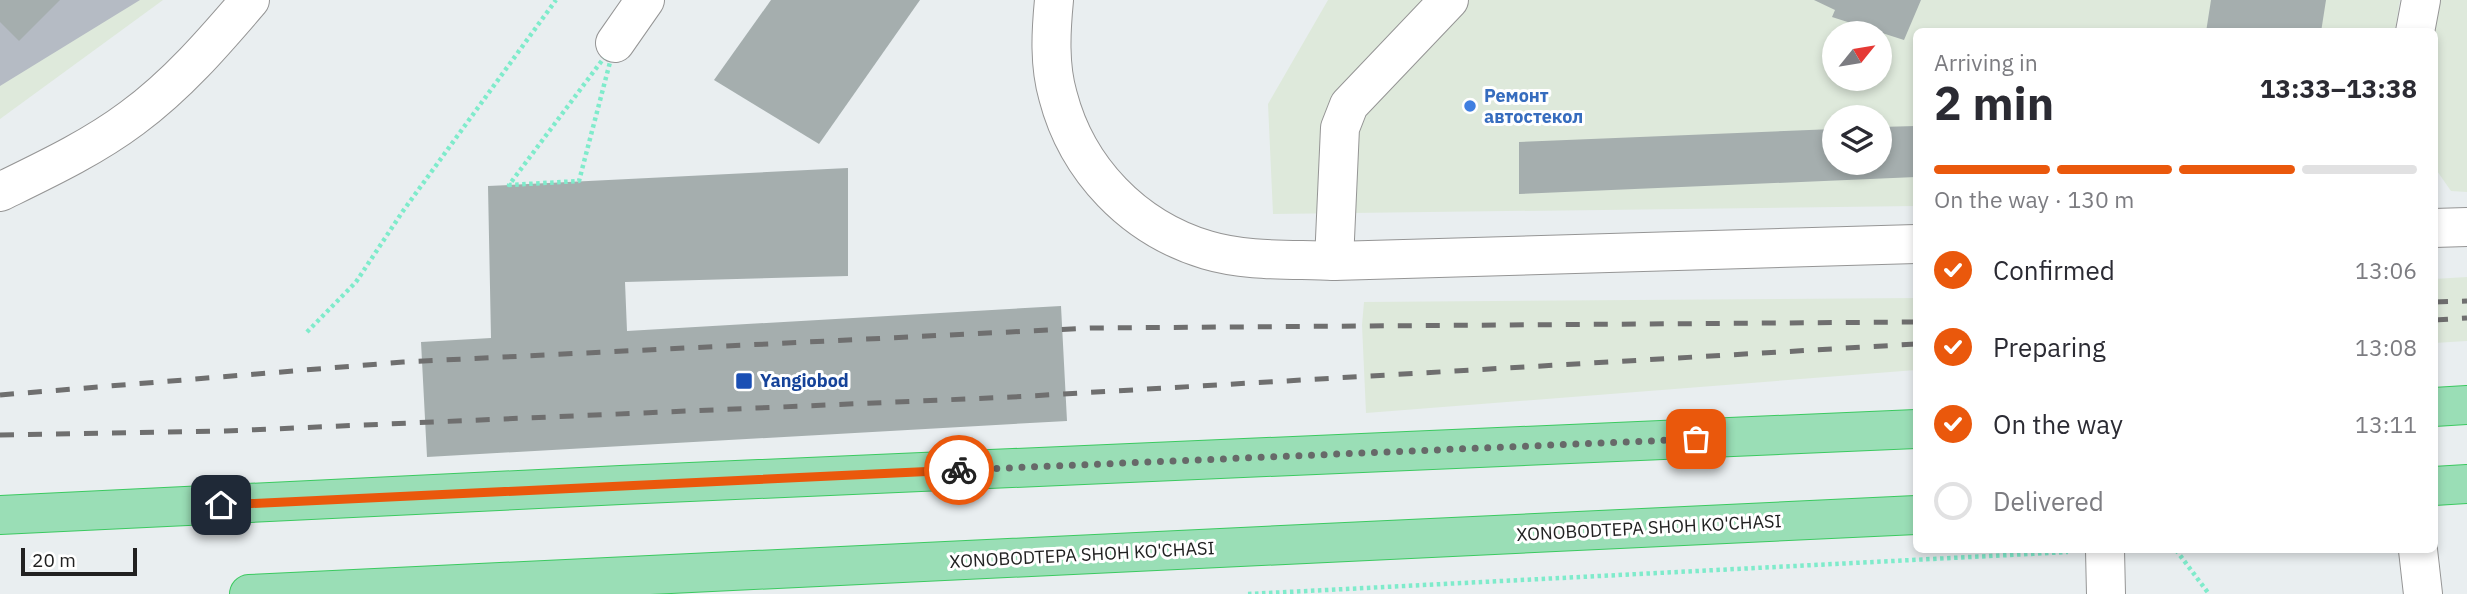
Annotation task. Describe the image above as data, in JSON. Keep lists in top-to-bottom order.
{
  "streets": {
    "highway": ["XONOBODTEPA SHOH KO'CHASI"]
  },
  "places": {
    "other": ["Ремонт автостекол"],
    "transit": ["Yangiobod"]
  },
  "scale_bar": "20 m",
  "north": "top right",
  "page": {
    "heading": ["2 min", "Arriving in", "13:33–13:38"],
    "bar": "On the way · 130 m",
    "list": [
      ["Confirmed", "13:06"],
      ["Preparing", "13:08"],
      ["On the way", "13:11"],
      "Delivered"
    ],
    "scale": "20 m"
  }
}
